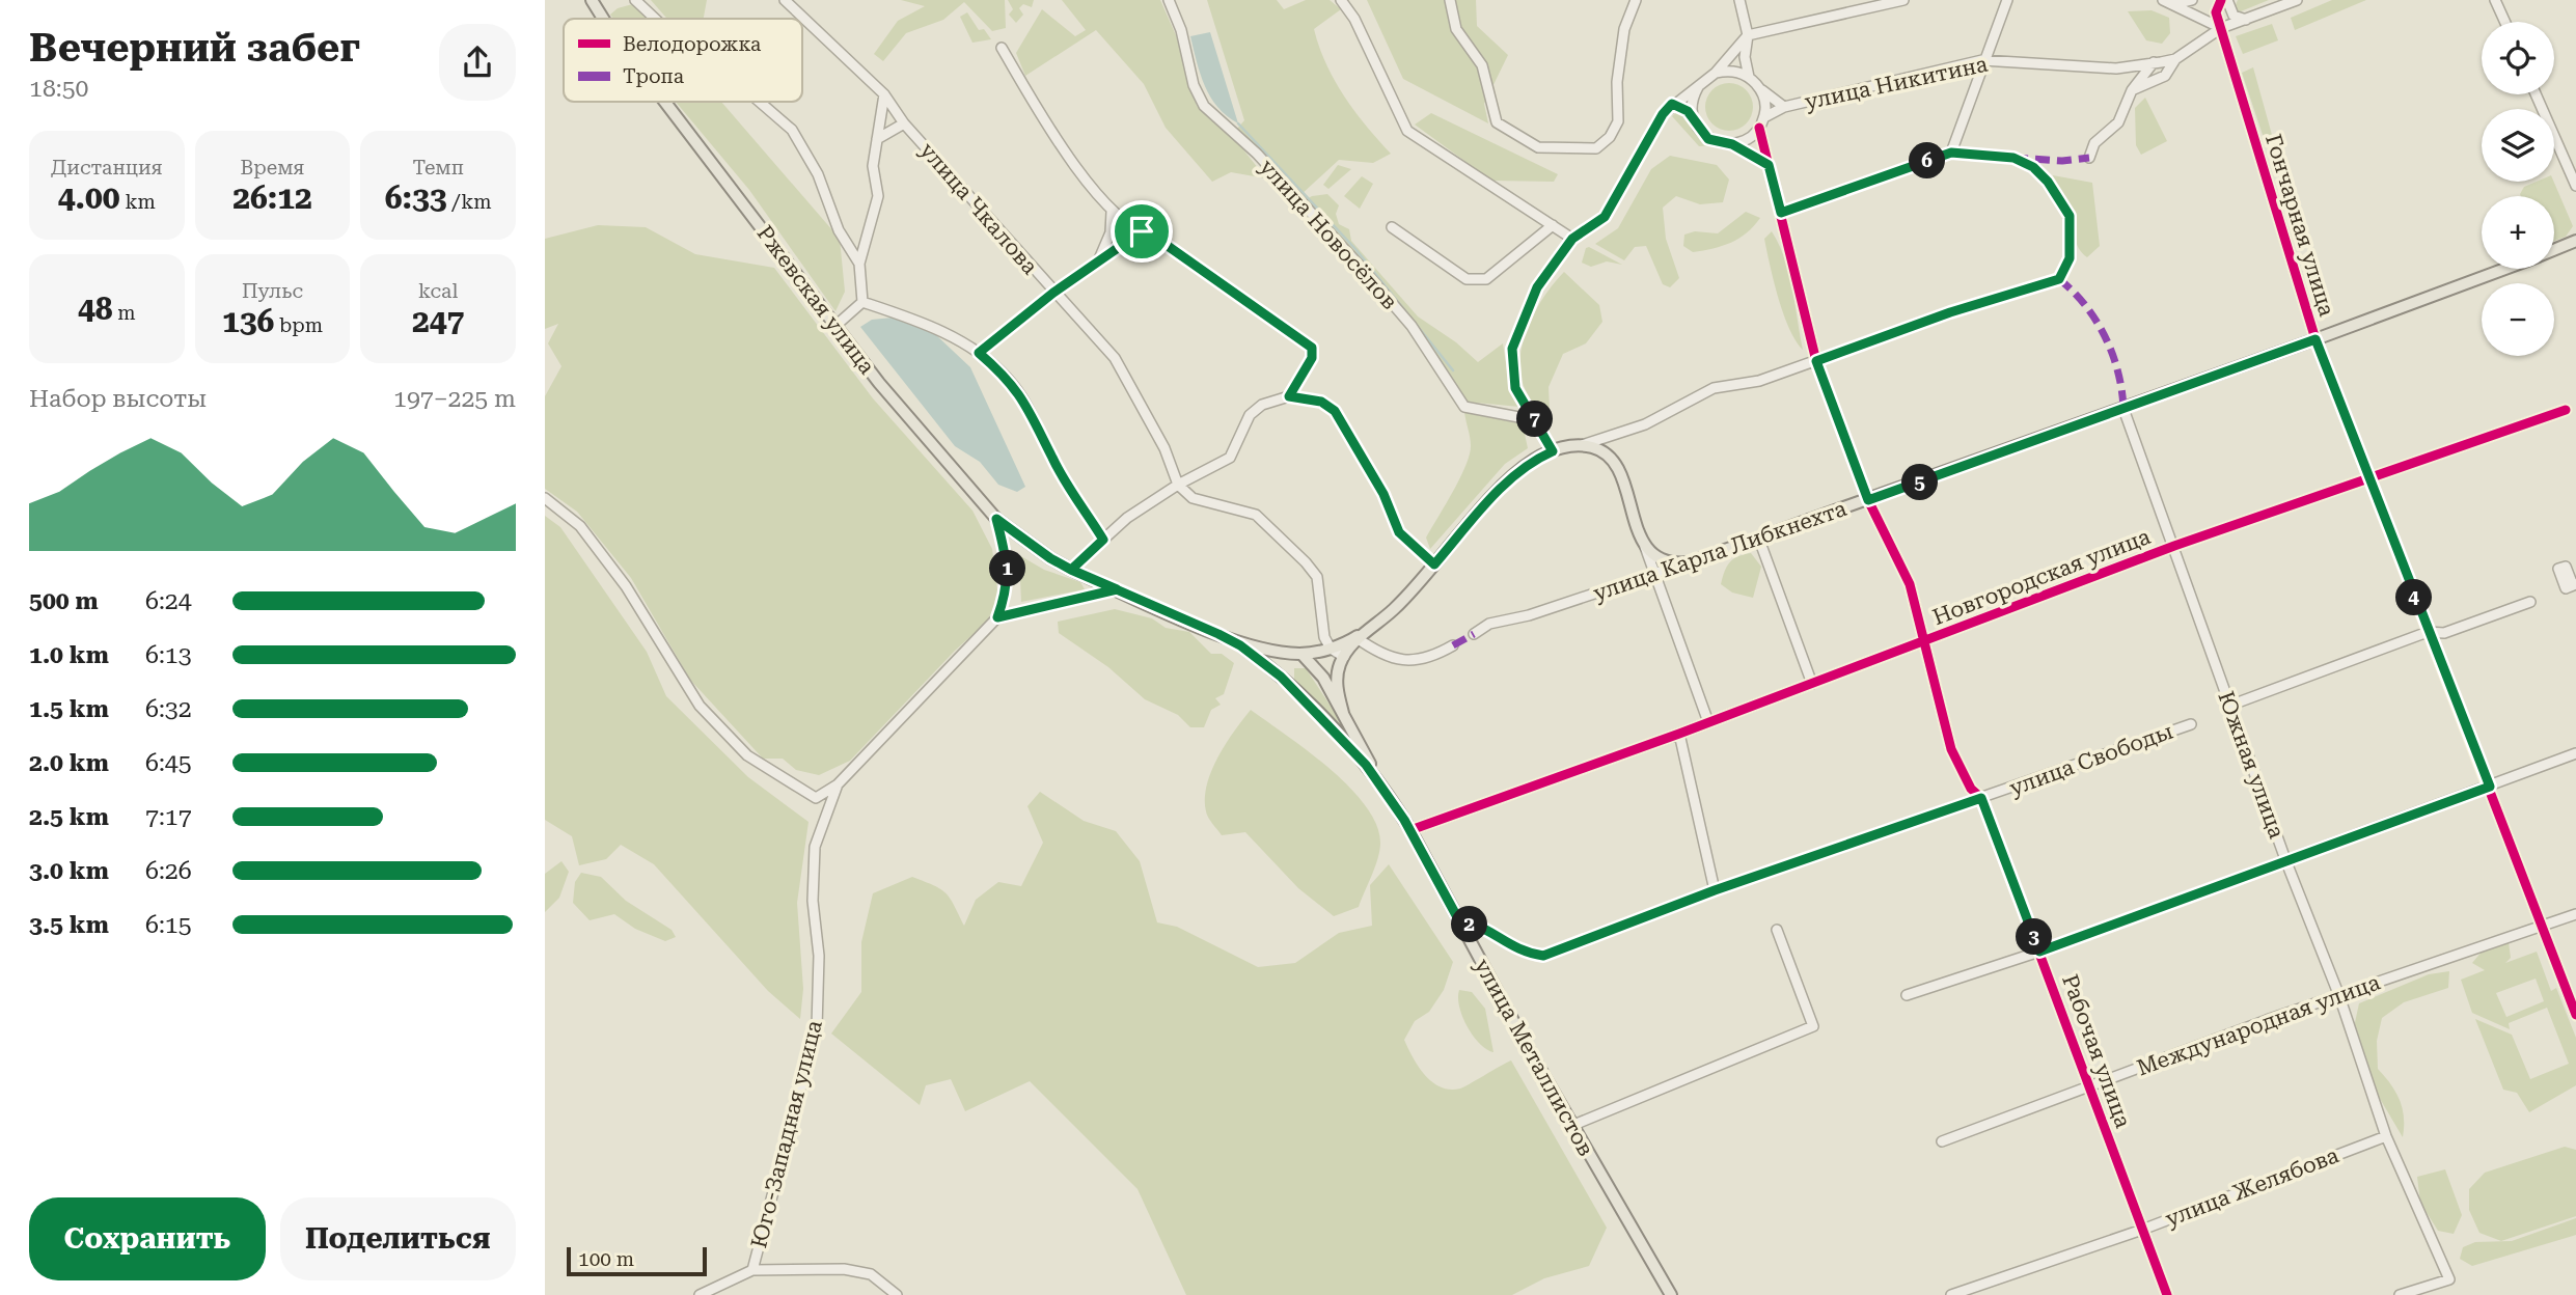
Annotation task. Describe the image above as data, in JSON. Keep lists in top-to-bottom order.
{
  "streets": {
    "main road": ["Ржевская улица", "улица Карла Либкнехта", "улица Металлистов"],
    "street": [
      "улица Никитина",
      "улица Чкалова",
      "Гончарная улица",
      "улица Новосёлов",
      "Новгородская улица",
      "улица Свободы",
      "Южная улица",
      "Международная улица",
      "Рабочая улица",
      "Юго-Западная улица",
      "улица Желябова"
    ]
  },
  "crossings": [
    ["улица Никитина", "Гончарная улица"],
    ["улица Никитина", "Рабочая улица"],
    ["Гончарная улица", "улица Карла Либкнехта"],
    ["Гончарная улица", "Новгородская улица"],
    ["Гончарная улица", "Международная улица"],
    ["Ржевская улица", "улица Металлистов"],
    ["улица Карла Либкнехта", "Южная улица"],
    ["улица Карла Либкнехта", "Рабочая улица"],
    ["Новгородская улица", "Южная улица"],
    ["Новгородская улица", "Рабочая улица"],
    ["Новгородская улица", "улица Металлистов"],
    ["улица Свободы", "Рабочая улица"],
    ["улица Свободы", "улица Металлистов"],
    ["Южная улица", "Международная улица"],
    ["Южная улица", "улица Желябова"],
    ["Международная улица", "Рабочая улица"],
    ["Рабочая улица", "улица Желябова"]
  ],
  "legend": ["Велодорожка", "Тропа"],
  "scale_bar": "100 m",
  "page": {
    "heading": ["Вечерний забег", "18:50"],
    "map_buttons": ["+", "−"],
    "stats": [
      ["Дистанция", "4.00 km"],
      ["Время", "26:12"],
      ["Темп", "6:33 /km"],
      ["48 m"],
      ["Пульс", "136 bpm"],
      ["kcal", "247"]
    ],
    "pins": [
      "6",
      "7",
      "5",
      "1",
      "4",
      "2",
      "3"
    ],
    "chart": ["Набор высоты", "197–225 m"],
    "list": [
      {
        "name": "500 m",
        "note": "6:24"
      },
      {
        "name": "1.0 km",
        "note": "6:13"
      },
      {
        "name": "1.5 km",
        "note": "6:32"
      },
      {
        "name": "2.0 km",
        "note": "6:45"
      },
      {
        "name": "2.5 km",
        "note": "7:17"
      },
      {
        "name": "3.0 km",
        "note": "6:26"
      },
      {
        "name": "3.5 km",
        "note": "6:15"
      }
    ],
    "buttons": ["Сохранить", "Поделиться"],
    "scale": "100 m"
  }
}
